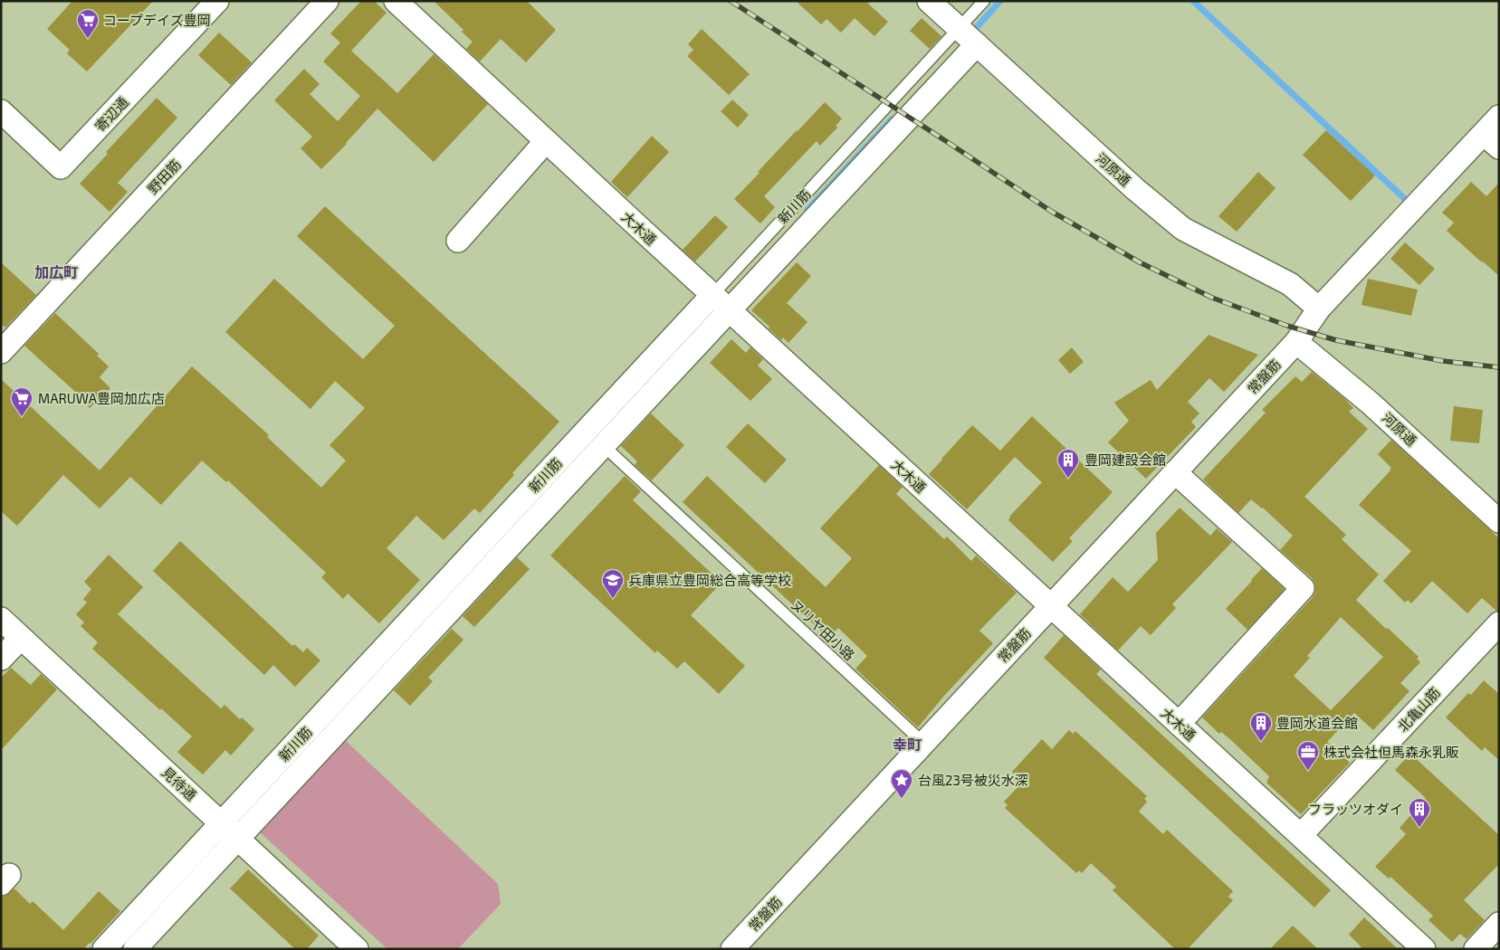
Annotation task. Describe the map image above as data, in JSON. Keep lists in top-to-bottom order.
{
  "streets": {
    "street": [
      "寄辺通",
      "河原通",
      "野田筋",
      "新川筋",
      "大木通",
      "常盤筋",
      "北亀山筋",
      "見待通"
    ],
    "lane": ["ヌリヤ田小路"]
  },
  "crossings": [
    ["河原通", "新川筋"],
    ["河原通", "常盤筋"],
    ["新川筋", "大木通"],
    ["新川筋", "ヌリヤ田小路"],
    ["新川筋", "見待通"],
    ["大木通", "常盤筋"],
    ["大木通", "北亀山筋"],
    ["常盤筋", "ヌリヤ田小路"]
  ],
  "districts": ["加広町", "幸町"],
  "places": {
    "supermarket": ["コープデイズ豊岡", "MARUWA豊岡加広店"],
    "building": ["豊岡建設会館", "豊岡水道会館", "フラッツオダイ"],
    "school or university": ["兵庫県立豊岡総合高等学校"],
    "office": ["株式会社但馬森永乳販"],
    "place": ["台風23号被災水深"]
  }
}
